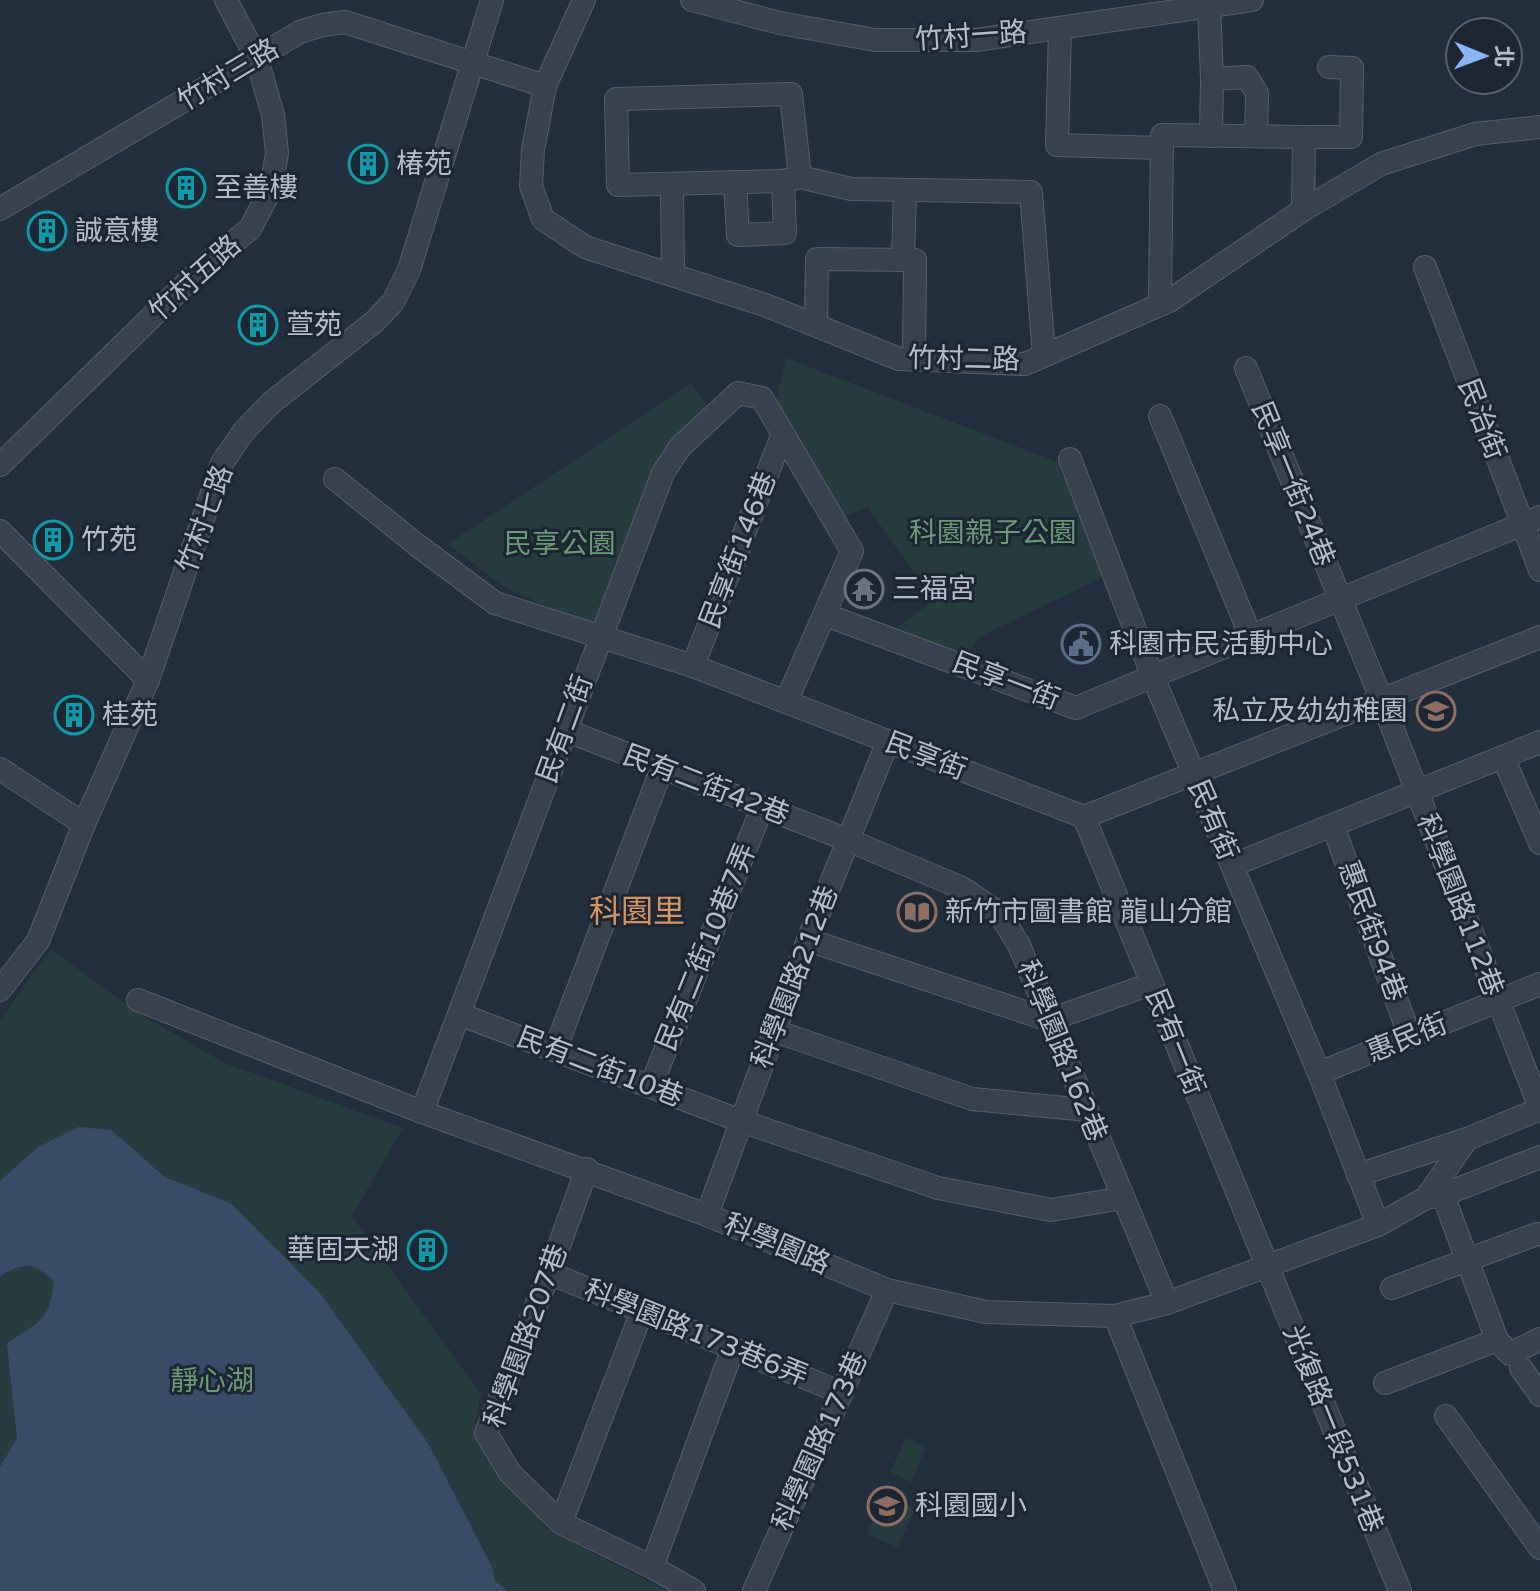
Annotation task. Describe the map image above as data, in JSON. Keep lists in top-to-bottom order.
{
  "streets": {
    "street": [
      "竹村一路",
      "竹村三路",
      "竹村五路",
      "竹村二路",
      "民治街",
      "民享一街24巷",
      "竹村七路",
      "民享街146巷",
      "民享一街",
      "民有二街",
      "民享街",
      "民有二街42巷",
      "民有街",
      "科學園路112巷",
      "惠民街94巷",
      "民有二街10巷7弄",
      "科學園路212巷",
      "惠民街",
      "民有一街",
      "科學園路162巷",
      "民有二街10巷",
      "科學園路",
      "科學園路173巷6弄",
      "科學園路207巷",
      "光復路一段531巷",
      "科學園路173巷"
    ]
  },
  "crossings": [
    ["竹村三路", "竹村五路"],
    ["竹村三路", "竹村七路"],
    ["民治街", "民享一街"],
    ["民享一街24巷", "民享一街"],
    ["民享一街24巷", "科學園路112巷"],
    ["民享街146巷", "民有二街"],
    ["民享街146巷", "民享街"],
    ["民享一街", "民有街"],
    ["民有二街", "民享街"],
    ["民有二街", "民有二街42巷"],
    ["民有二街", "民有二街10巷"],
    ["民有二街", "科學園路"],
    ["民享街", "科學園路212巷"],
    ["民享街", "民有一街"],
    ["民有二街42巷", "民有二街10巷7弄"],
    ["民有二街42巷", "科學園路212巷"],
    ["民有二街42巷", "科學園路162巷"],
    ["民有街", "惠民街"],
    ["民有街", "科學園路"],
    ["科學園路112巷", "惠民街"],
    ["惠民街94巷", "惠民街"],
    ["民有二街10巷7弄", "民有二街10巷"],
    ["科學園路212巷", "科學園路162巷"],
    ["科學園路212巷", "民有二街10巷"],
    ["科學園路212巷", "科學園路"],
    ["民有一街", "科學園路"],
    ["民有一街", "光復路一段531巷"],
    ["科學園路162巷", "民有二街10巷"],
    ["科學園路162巷", "科學園路"],
    ["科學園路", "科學園路207巷"],
    ["科學園路", "光復路一段531巷"],
    ["科學園路", "科學園路173巷"],
    ["科學園路173巷6弄", "科學園路207巷"],
    ["科學園路173巷6弄", "科學園路173巷"]
  ],
  "districts": ["科園里"],
  "parks": ["科園親子公園", "民享公園", "靜心湖"],
  "places": {
    "building": [
      "椿苑",
      "至善樓",
      "誠意樓",
      "萱苑",
      "竹苑",
      "桂苑",
      "華固天湖"
    ],
    "temple": ["三福宮"],
    "public building": ["科園市民活動中心"],
    "school or university": ["私立及幼幼稚園", "科園國小"],
    "library": ["新竹市圖書館 龍山分館"]
  },
  "north": "right"
}
